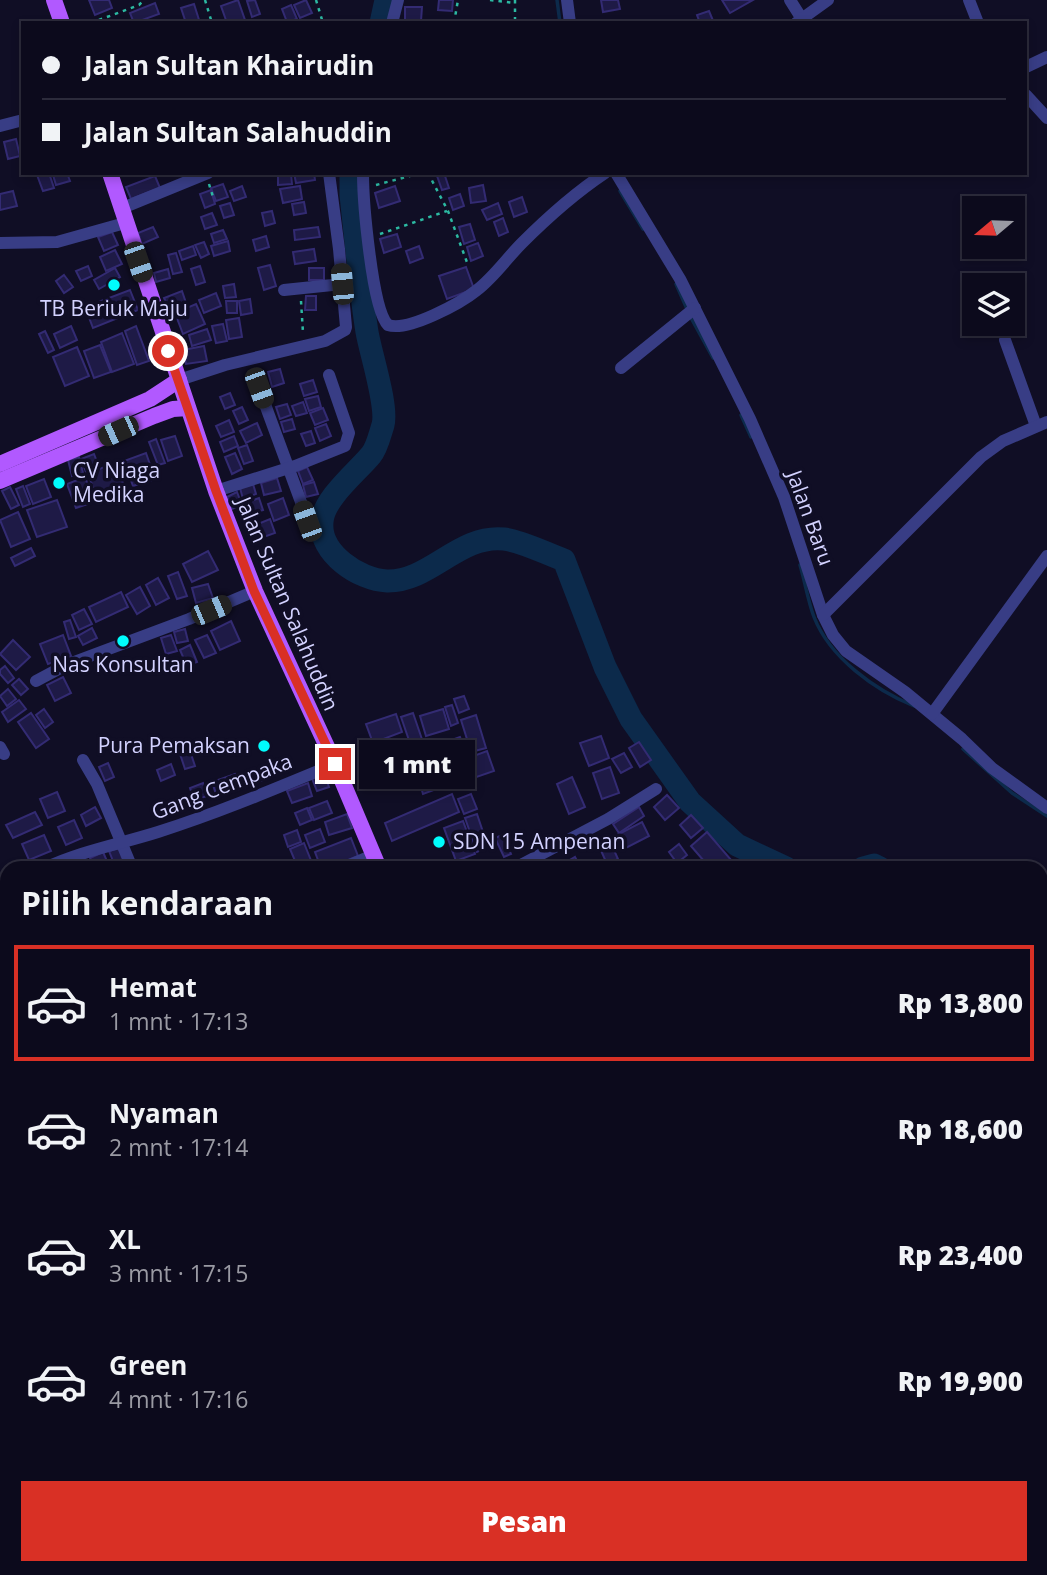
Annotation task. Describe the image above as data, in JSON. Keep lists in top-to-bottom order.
{
  "streets": {
    "main road": ["Jalan Sultan Salahuddin"],
    "street": ["Jalan Baru", "Gang Cempaka"]
  },
  "crossings": [
    ["Jalan Sultan Salahuddin", "Gang Cempaka"]
  ],
  "places": [
    "TB Beriuk Maju",
    "CV Niaga Medika",
    "Nas Konsultan",
    "Pura Pemaksan",
    "SDN 15 Ampenan"
  ],
  "north": "left",
  "page": {
    "banner": ["Jalan Sultan Khairudin", "Jalan Sultan Salahuddin"],
    "bubble": "1 mnt",
    "heading": "Pilih kendaraan",
    "list": [
      {
        "name": "Hemat",
        "note": "1 mnt · 17:13",
        "value": "Rp 13,800"
      },
      {
        "name": "Nyaman",
        "note": "2 mnt · 17:14",
        "value": "Rp 18,600"
      },
      {
        "name": "XL",
        "note": "3 mnt · 17:15",
        "value": "Rp 23,400"
      },
      {
        "name": "Green",
        "note": "4 mnt · 17:16",
        "value": "Rp 19,900"
      }
    ],
    "buttons": "Pesan"
  }
}
